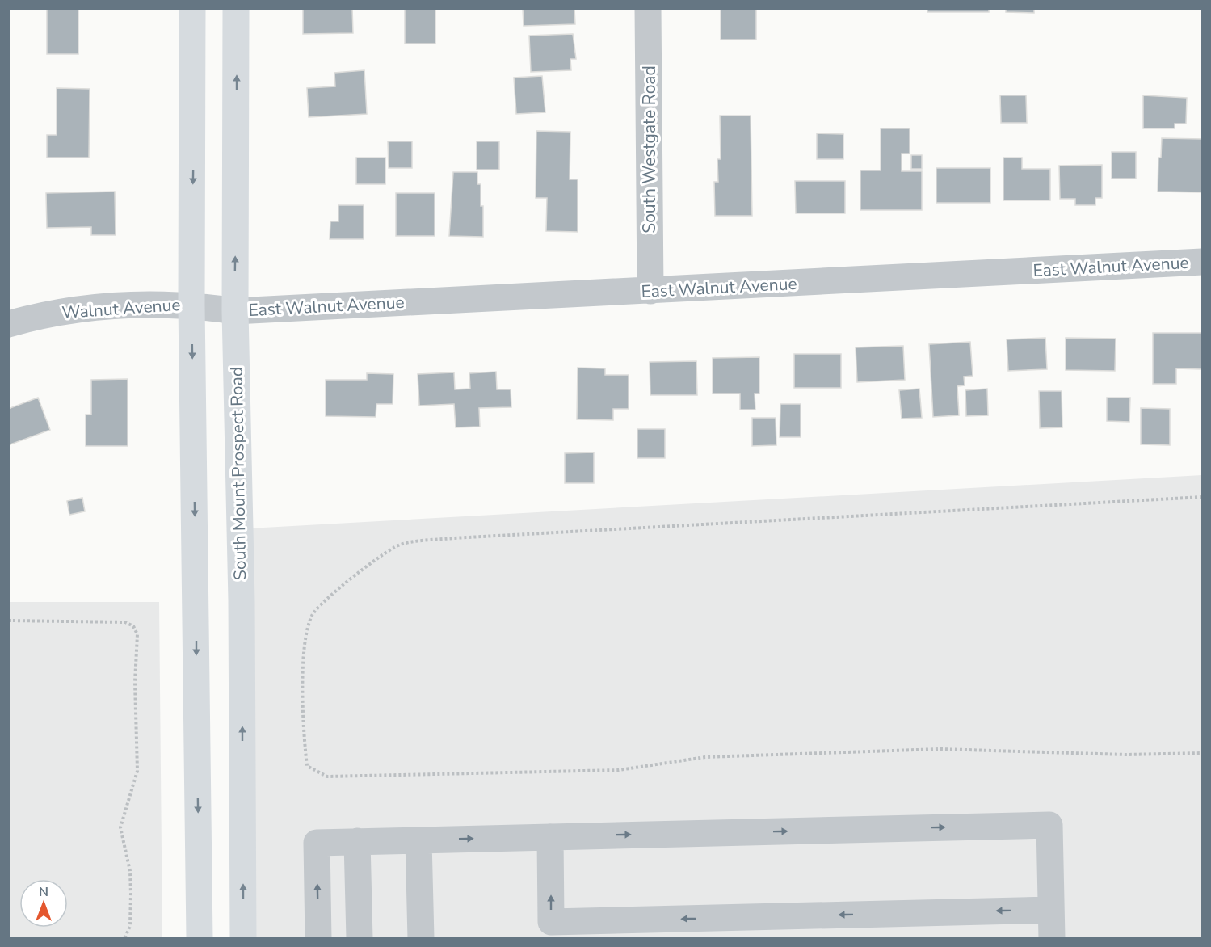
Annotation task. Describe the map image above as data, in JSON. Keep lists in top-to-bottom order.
{
  "streets": {
    "main road": ["South Mount Prospect Road"],
    "street": ["South Westgate Road", "East Walnut Avenue", "Walnut Avenue"]
  },
  "crossings": [
    ["South Westgate Road", "East Walnut Avenue"],
    ["East Walnut Avenue", "Walnut Avenue"],
    ["East Walnut Avenue", "South Mount Prospect Road"],
    ["Walnut Avenue", "South Mount Prospect Road"]
  ],
  "north": "top"
}
